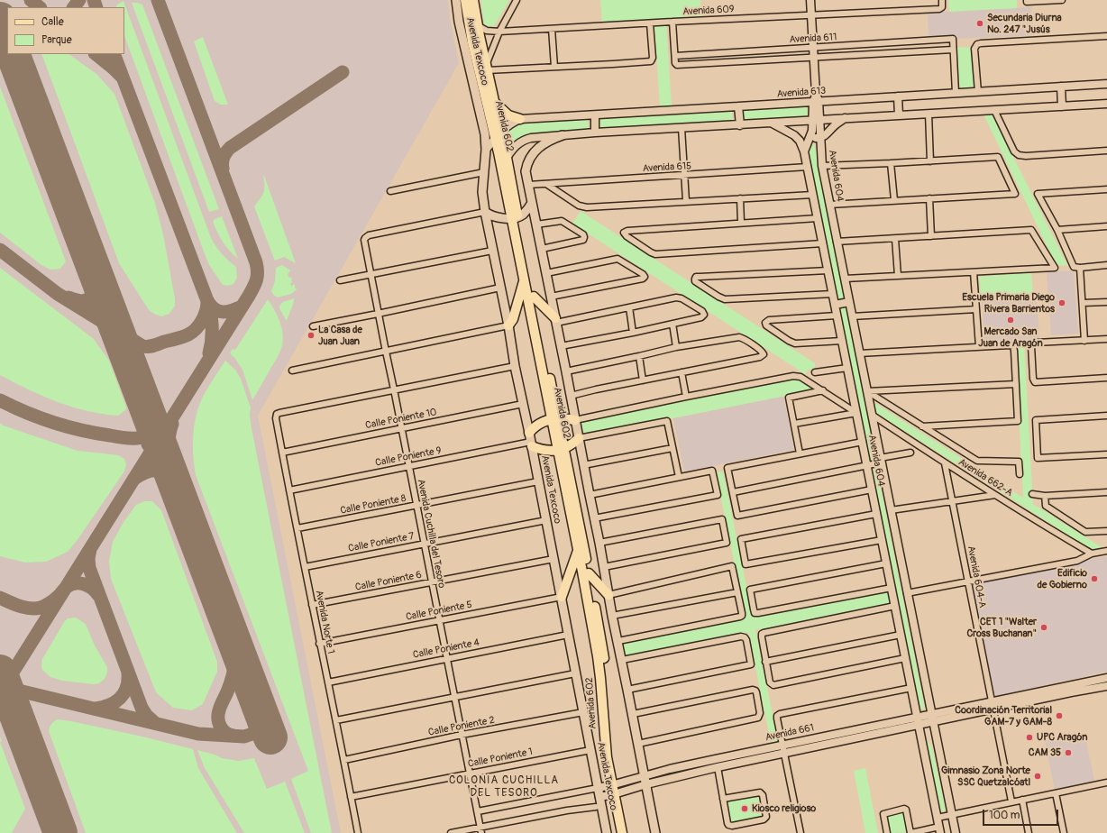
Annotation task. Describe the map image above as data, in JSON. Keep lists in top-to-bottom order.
{
  "streets": {
    "main road": ["Avenida Texcoco", "Avenida 602"],
    "street": [
      "Avenida 609",
      "Avenida 611",
      "Avenida 613",
      "Avenida 615",
      "Avenida 604",
      "Calle Poniente 10",
      "Calle Poniente 9",
      "Avenida 662-A",
      "Calle Poniente 8",
      "Avenida Cuchilla del Tesoro",
      "Calle Poniente 7",
      "Avenida 604-A",
      "Calle Poniente 6",
      "Calle Poniente 5",
      "Avenida Norte 1",
      "Calle Poniente 4",
      "Calle Poniente 2",
      "Avenida 661",
      "Calle Poniente 1"
    ]
  },
  "crossings": [
    ["Avenida 609", "Avenida 602"],
    ["Avenida 609", "Avenida 604"],
    ["Avenida 611", "Avenida 604"],
    ["Avenida Texcoco", "Calle Poniente 10"],
    ["Avenida Texcoco", "Calle Poniente 9"],
    ["Avenida Texcoco", "Calle Poniente 8"],
    ["Avenida Texcoco", "Avenida Cuchilla del Tesoro"],
    ["Avenida Texcoco", "Calle Poniente 7"],
    ["Avenida Texcoco", "Calle Poniente 6"],
    ["Avenida Texcoco", "Calle Poniente 5"],
    ["Avenida Texcoco", "Calle Poniente 4"],
    ["Avenida Texcoco", "Calle Poniente 2"],
    ["Avenida Texcoco", "Avenida 661"],
    ["Avenida Texcoco", "Calle Poniente 1"],
    ["Avenida 613", "Avenida 602"],
    ["Avenida 613", "Avenida 604"],
    ["Avenida 602", "Avenida 615"],
    ["Avenida 602", "Avenida 661"],
    ["Avenida 615", "Avenida 604"],
    ["Avenida 604", "Avenida 662-A"],
    ["Avenida 604", "Avenida 661"],
    ["Calle Poniente 10", "Avenida Cuchilla del Tesoro"],
    ["Calle Poniente 10", "Avenida Norte 1"],
    ["Calle Poniente 9", "Avenida Cuchilla del Tesoro"],
    ["Calle Poniente 9", "Avenida Norte 1"],
    ["Avenida 662-A", "Avenida 604-A"],
    ["Calle Poniente 8", "Avenida Cuchilla del Tesoro"],
    ["Calle Poniente 8", "Avenida Norte 1"],
    ["Avenida Cuchilla del Tesoro", "Calle Poniente 7"],
    ["Avenida Cuchilla del Tesoro", "Calle Poniente 6"],
    ["Avenida Cuchilla del Tesoro", "Calle Poniente 5"],
    ["Avenida Cuchilla del Tesoro", "Avenida Norte 1"],
    ["Avenida Cuchilla del Tesoro", "Calle Poniente 4"],
    ["Avenida Cuchilla del Tesoro", "Calle Poniente 2"],
    ["Avenida Cuchilla del Tesoro", "Avenida 661"],
    ["Avenida Cuchilla del Tesoro", "Calle Poniente 1"],
    ["Calle Poniente 7", "Avenida Norte 1"],
    ["Avenida 604-A", "Avenida 661"],
    ["Calle Poniente 6", "Avenida Norte 1"],
    ["Calle Poniente 5", "Avenida Norte 1"],
    ["Avenida Norte 1", "Calle Poniente 4"],
    ["Avenida Norte 1", "Calle Poniente 2"],
    ["Avenida Norte 1", "Calle Poniente 1"]
  ],
  "districts": ["COLONIA CUCHILLA DEL TESORO"],
  "places": [
    "Secundaria Diurna No. 247 \"Jusús",
    "Escuela Primaria Diego Rivera Barrientos",
    "Mercado San Juan de Aragón",
    "La Casa de Juan Juan",
    "Edificio de Gobierno",
    "CET 1 \"Walter Cross Buchanan\"",
    "Coordinación Territorial GAM-7 y GAM-8",
    "UPC Aragón",
    "CAM 35",
    "Gimnasio Zona Norte SSC Quetzalcóatl",
    "Kiosco religioso"
  ],
  "legend": ["Calle", "Parque"],
  "scale_bar": "100 m"
}
